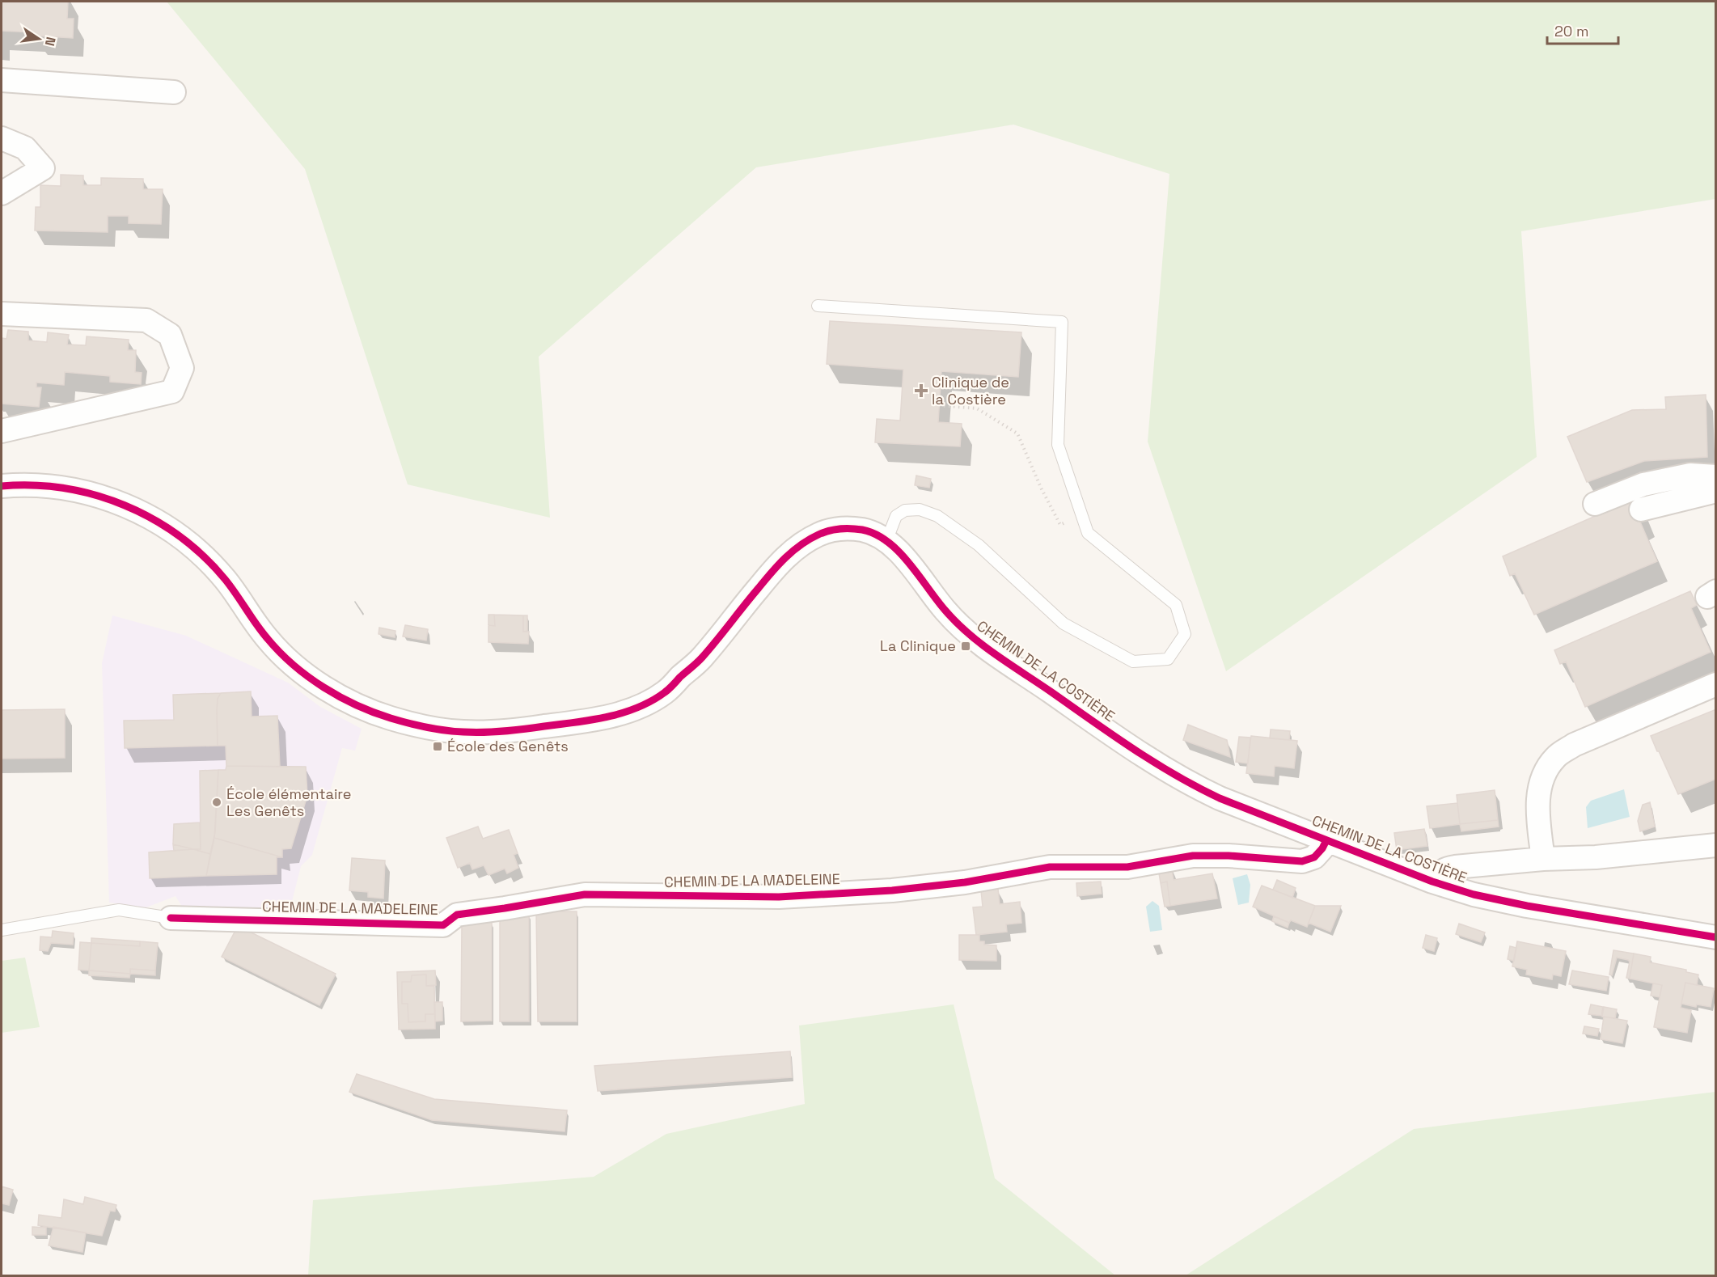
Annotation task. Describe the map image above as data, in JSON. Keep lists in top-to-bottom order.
{
  "streets": {
    "street": ["CHEMIN DE LA COSTIÈRE", "CHEMIN DE LA MADELEINE"]
  },
  "crossings": [
    ["CHEMIN DE LA COSTIÈRE", "CHEMIN DE LA MADELEINE"]
  ],
  "places": {
    "health": ["Clinique de la Costière"],
    "transit": ["La Clinique", "École des Genêts"],
    "other": ["École élémentaire Les Genêts"]
  },
  "scale_bar": "20 m",
  "north": "right"
}
